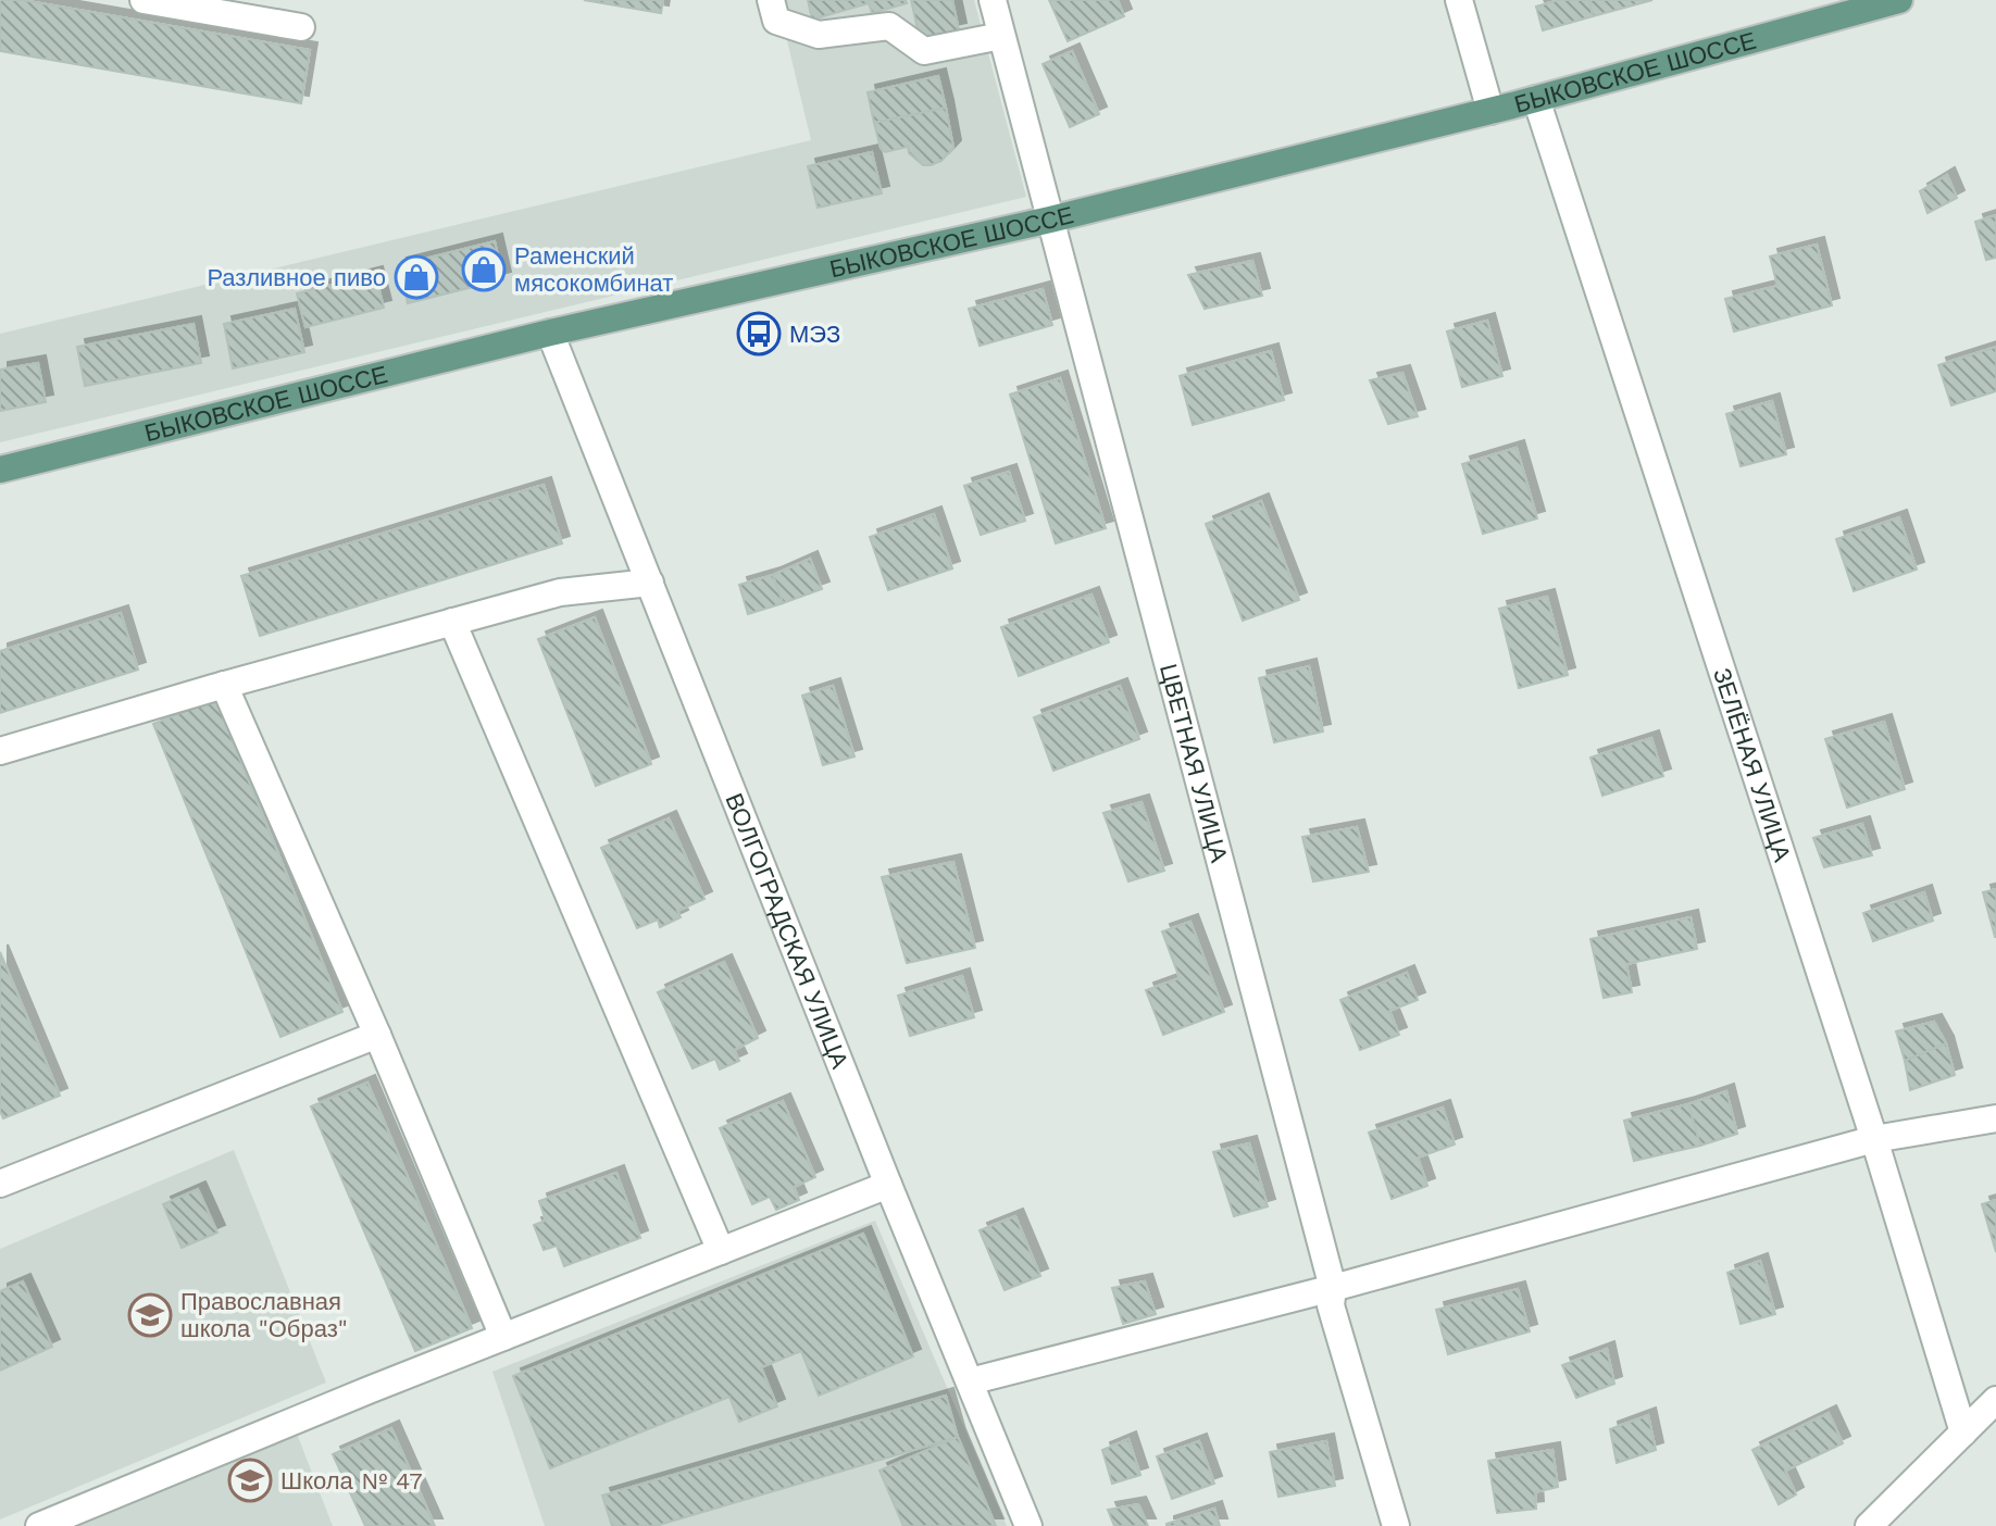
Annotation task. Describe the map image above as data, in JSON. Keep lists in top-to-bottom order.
{
  "streets": {
    "main road": ["БЫКОВСКОЕ ШОССЕ"],
    "street": ["ЦВЕТНАЯ УЛИЦА", "ЗЕЛЁНАЯ УЛИЦА", "ВОЛГОГРАДСКАЯ УЛИЦА"]
  },
  "crossings": [
    ["БЫКОВСКОЕ ШОССЕ", "ЦВЕТНАЯ УЛИЦА"],
    ["БЫКОВСКОЕ ШОССЕ", "ЗЕЛЁНАЯ УЛИЦА"],
    ["БЫКОВСКОЕ ШОССЕ", "ВОЛГОГРАДСКАЯ УЛИЦА"]
  ],
  "places": {
    "shop": ["Раменский мясокомбинат", "Разливное пиво"],
    "bus stop": ["МЭЗ"],
    "school or university": ["Православная школа \"Образ\"", "Школа № 47"]
  }
}
